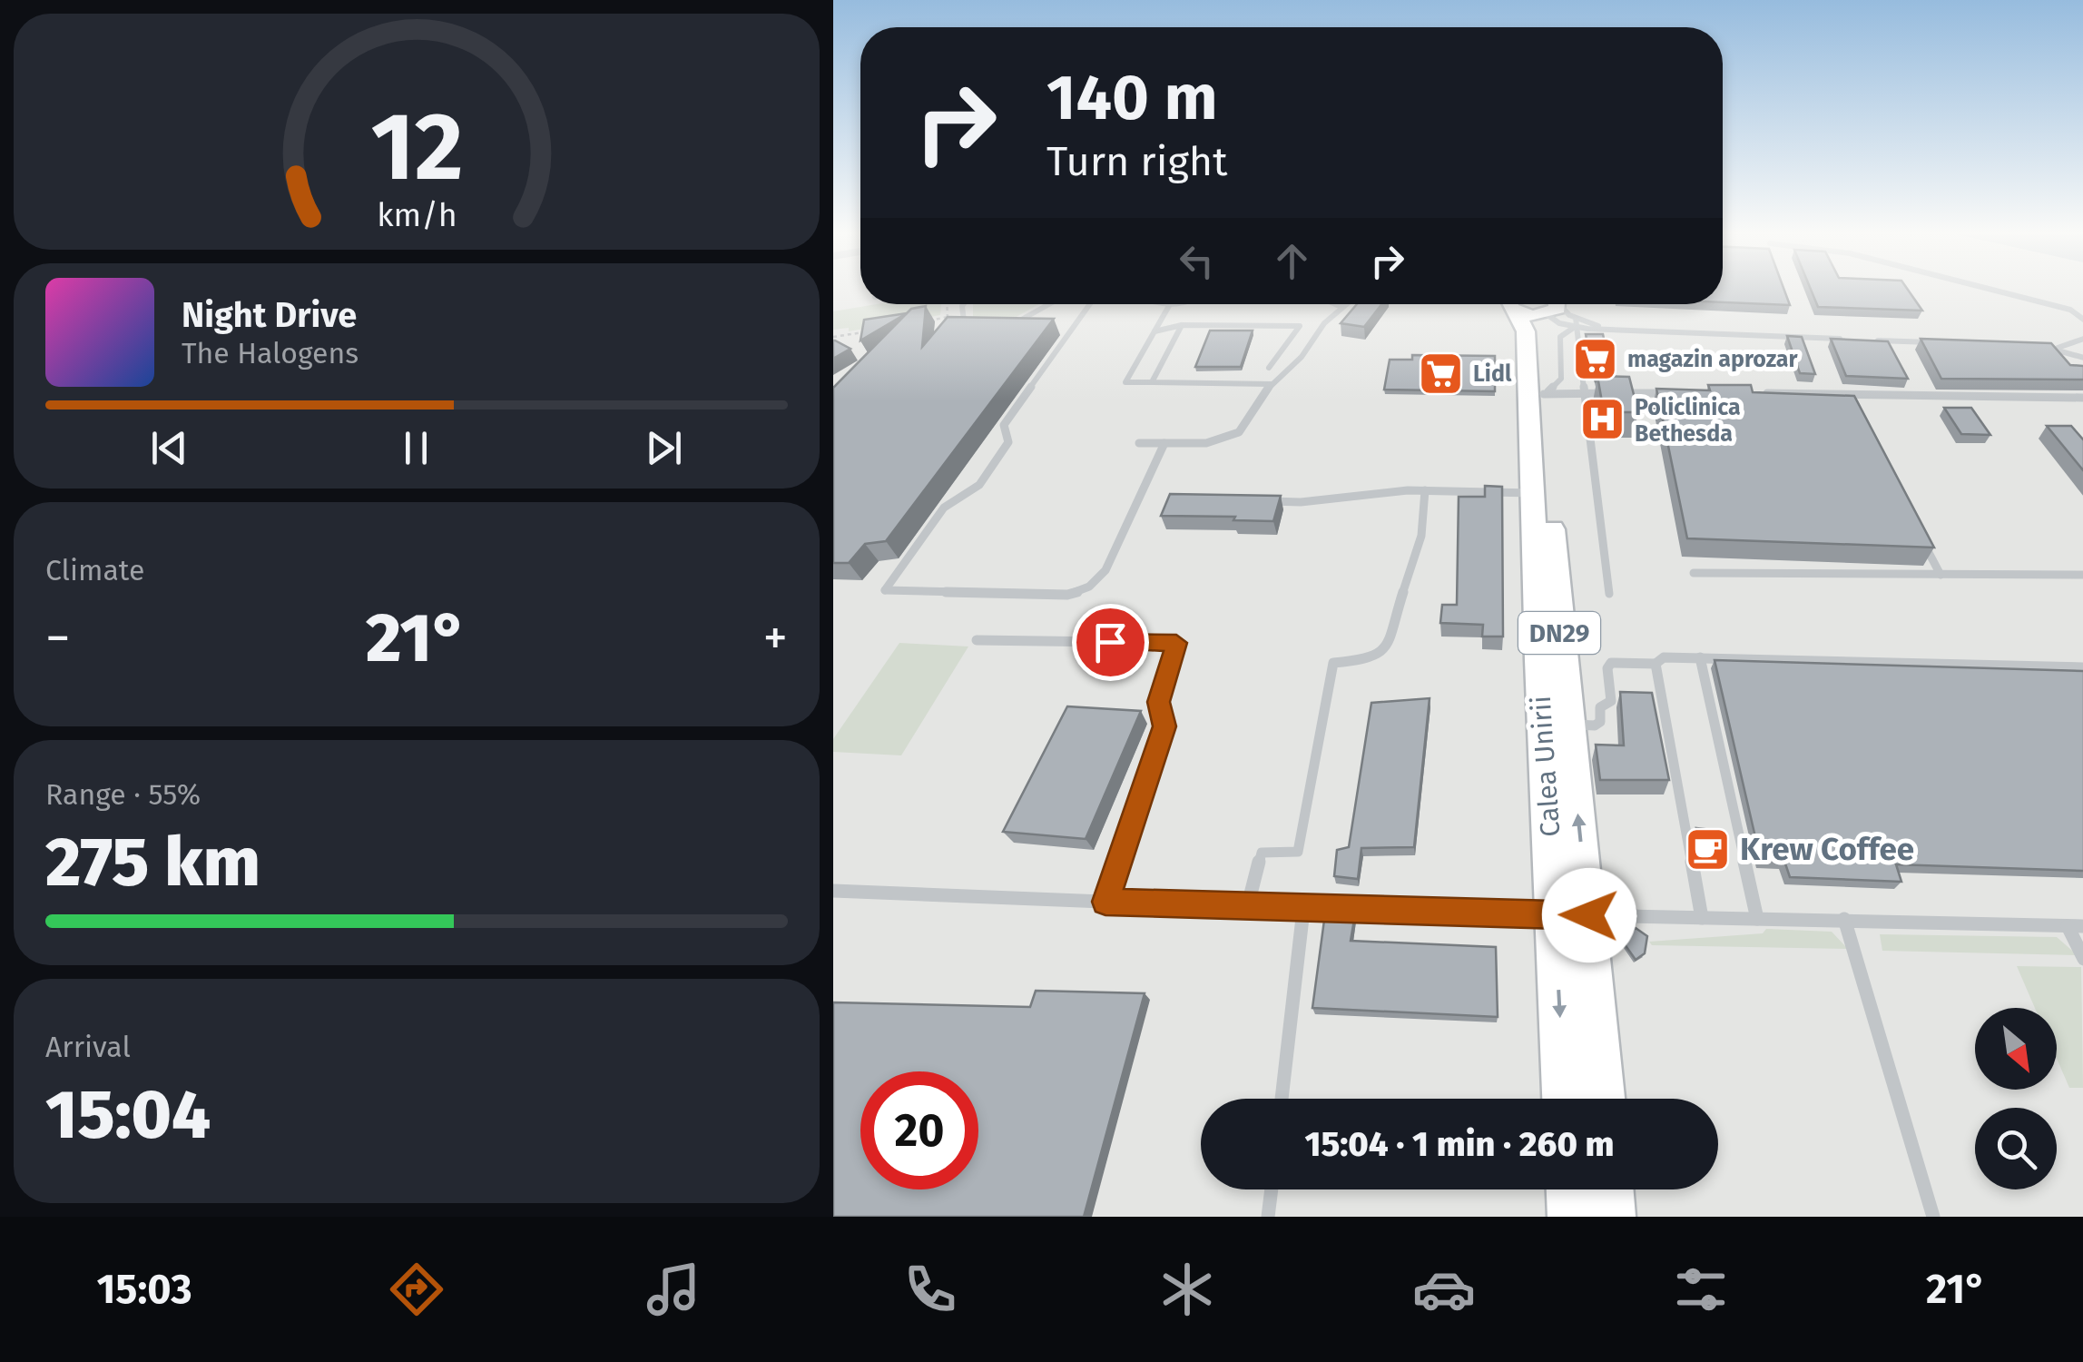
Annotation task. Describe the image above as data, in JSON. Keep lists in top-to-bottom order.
{
  "streets": {
    "main road": ["DN29", "Calea Unirii"]
  },
  "places": {
    "supermarket": ["magazin aprozar", "Lidl"],
    "hospital": ["Policlinica Bethesda"],
    "cafe": ["Krew Coffee"]
  },
  "north": "bottom right",
  "page": {
    "turn": ["140 m", "Turn right"],
    "song": ["Night Drive", "The Halogens"],
    "tile": [
      "Climate",
      ["Range · 55%", "275 km"],
      ["Arrival", "15:04"]
    ],
    "heat": ["−", "21°", "+"],
    "limit": "20",
    "trip": "15:04 · 1 min · 260 m",
    "tabs": ["15:03", "21°"],
    "gauge": ["12", "km/h"]
  }
}
